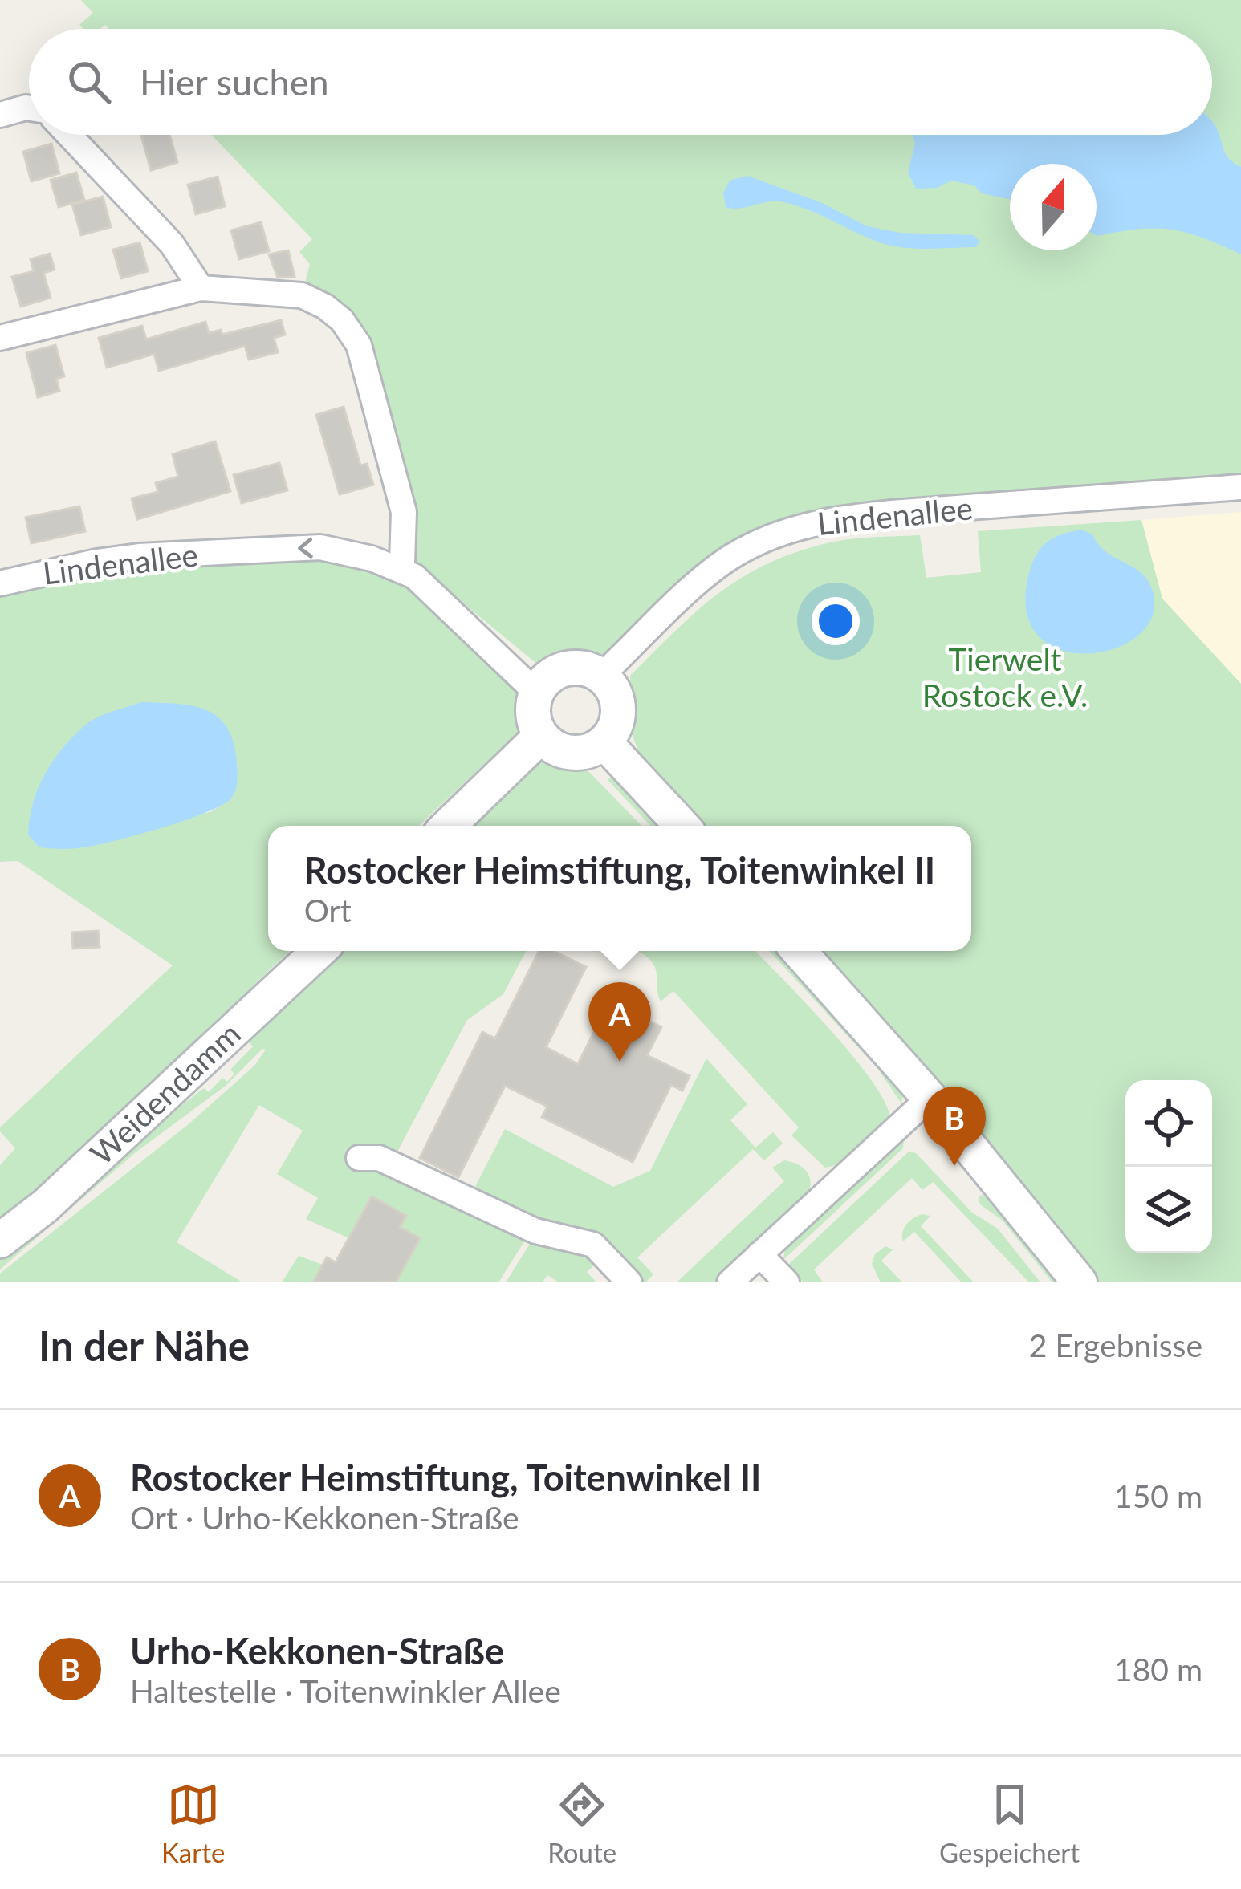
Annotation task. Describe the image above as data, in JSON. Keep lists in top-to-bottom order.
{
  "streets": {
    "street": ["Lindenallee", "Weidendamm"]
  },
  "parks": ["Tierwelt Rostock e.V."],
  "north": "top",
  "page": {
    "search": "Hier suchen",
    "popup": ["Rostocker Heimstiftung, Toitenwinkel II", "Ort"],
    "pins": ["A", "B"],
    "heading": ["In der Nähe", "2 Ergebnisse"],
    "list": [
      {
        "mark": "A",
        "name": "Rostocker Heimstiftung, Toitenwinkel II",
        "note": "Ort · Urho-Kekkonen-Straße",
        "value": "150 m"
      },
      {
        "mark": "B",
        "name": "Urho-Kekkonen-Straße",
        "note": "Haltestelle · Toitenwinkler Allee",
        "value": "180 m"
      }
    ],
    "nav": ["Karte", "Route", "Gespeichert"]
  }
}
